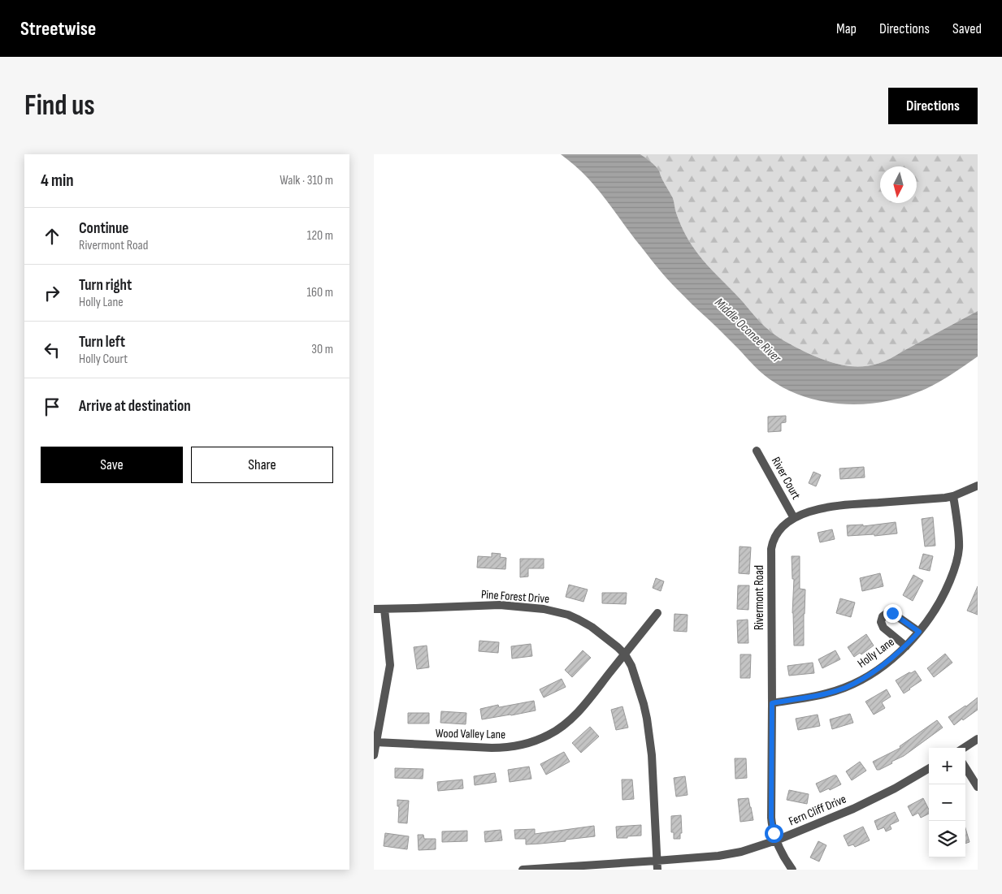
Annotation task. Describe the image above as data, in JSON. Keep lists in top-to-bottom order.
{
  "streets": {
    "street": [
      "River Court",
      "Pine Forest Drive",
      "Rivermont Road",
      "Holly Lane",
      "Wood Valley Lane",
      "Fern Cliff Drive"
    ]
  },
  "crossings": [
    ["River Court", "Rivermont Road"],
    ["Pine Forest Drive", "Wood Valley Lane"],
    ["Pine Forest Drive", "Fern Cliff Drive"],
    ["Rivermont Road", "Holly Lane"],
    ["Rivermont Road", "Fern Cliff Drive"]
  ],
  "water": ["Middle Oconee River"],
  "north": "bottom",
  "page": {
    "header": "Streetwise",
    "nav": ["Map", "Directions", "Saved"],
    "buttons": [
      "Directions",
      ["Save", "Share"]
    ],
    "title": "Find us",
    "heading": ["4 min", "Walk · 310 m"],
    "list": [
      ["Continue", "Rivermont Road", "120 m"],
      ["Turn right", "Holly Lane", "160 m"],
      ["Turn left", "Holly Court", "30 m"],
      "Arrive at destination"
    ],
    "map_buttons": ["+", "−"]
  }
}
